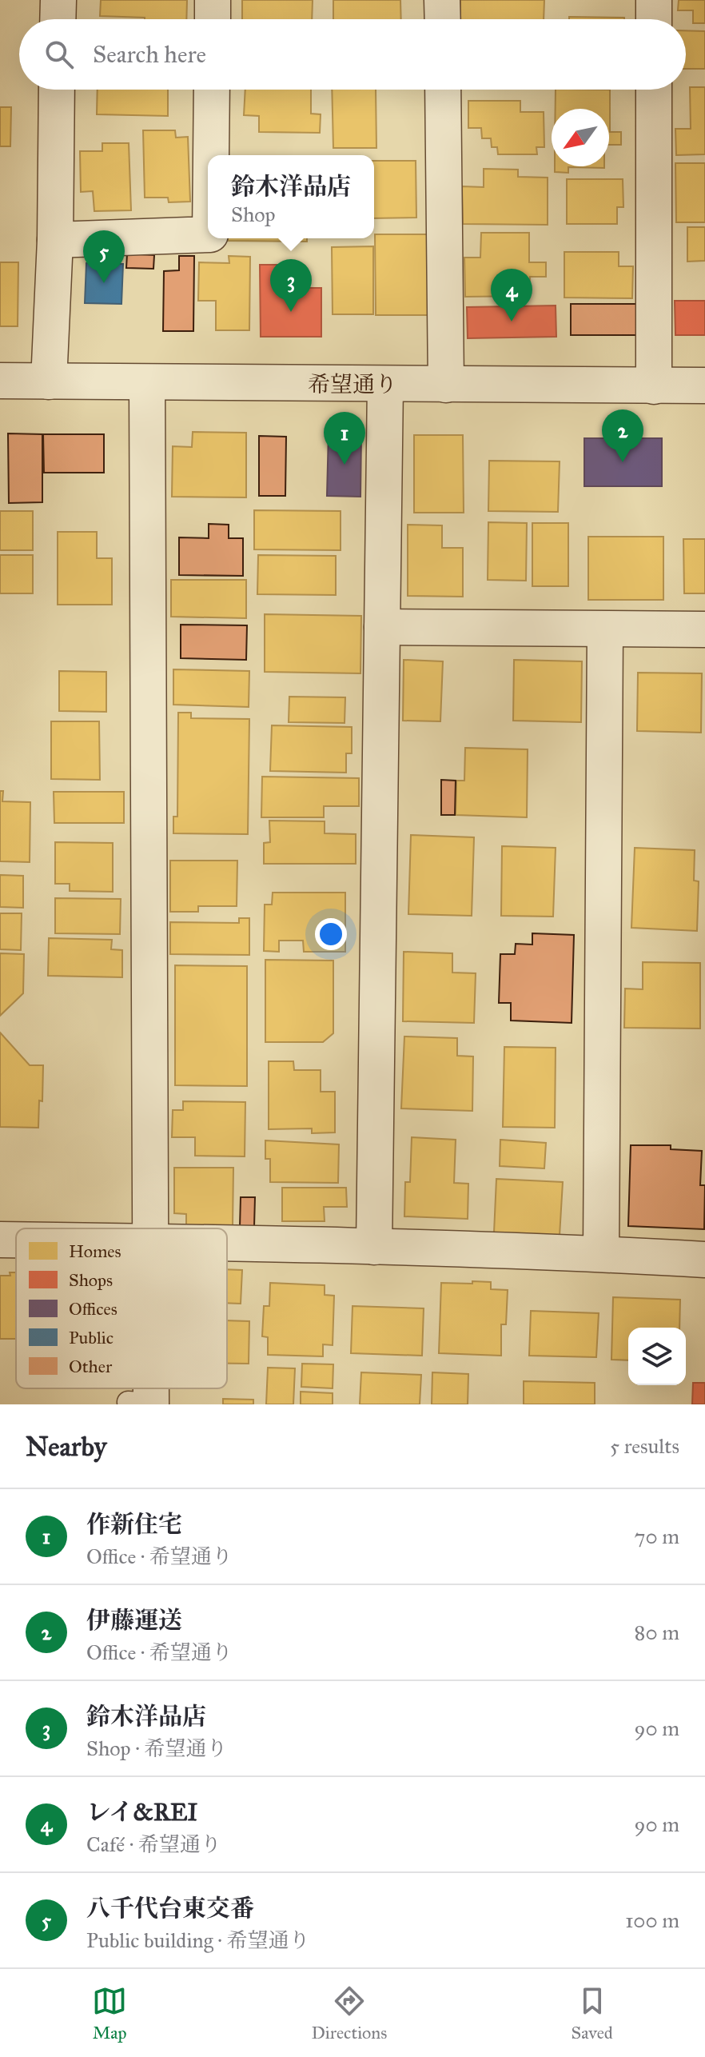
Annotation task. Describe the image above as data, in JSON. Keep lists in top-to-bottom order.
{
  "streets": {
    "street": ["希望通り"]
  },
  "legend": [
    "Homes",
    "Shops",
    "Offices",
    "Public",
    "Other"
  ],
  "north": "bottom left",
  "page": {
    "search": "Search here",
    "popup": ["鈴木洋品店", "Shop"],
    "pins": [
      "5",
      "3",
      "4",
      "2",
      "1"
    ],
    "heading": ["Nearby", "5 results"],
    "list": [
      {
        "mark": "1",
        "name": "作新住宅",
        "note": "Office · 希望通り",
        "value": "70 m"
      },
      {
        "mark": "2",
        "name": "伊藤運送",
        "note": "Office · 希望通り",
        "value": "80 m"
      },
      {
        "mark": "3",
        "name": "鈴木洋品店",
        "note": "Shop · 希望通り",
        "value": "90 m"
      },
      {
        "mark": "4",
        "name": "レイ&REI",
        "note": "Café · 希望通り",
        "value": "90 m"
      },
      {
        "mark": "5",
        "name": "八千代台東交番",
        "note": "Public building · 希望通り",
        "value": "100 m"
      }
    ],
    "nav": ["Map", "Directions", "Saved"]
  }
}
